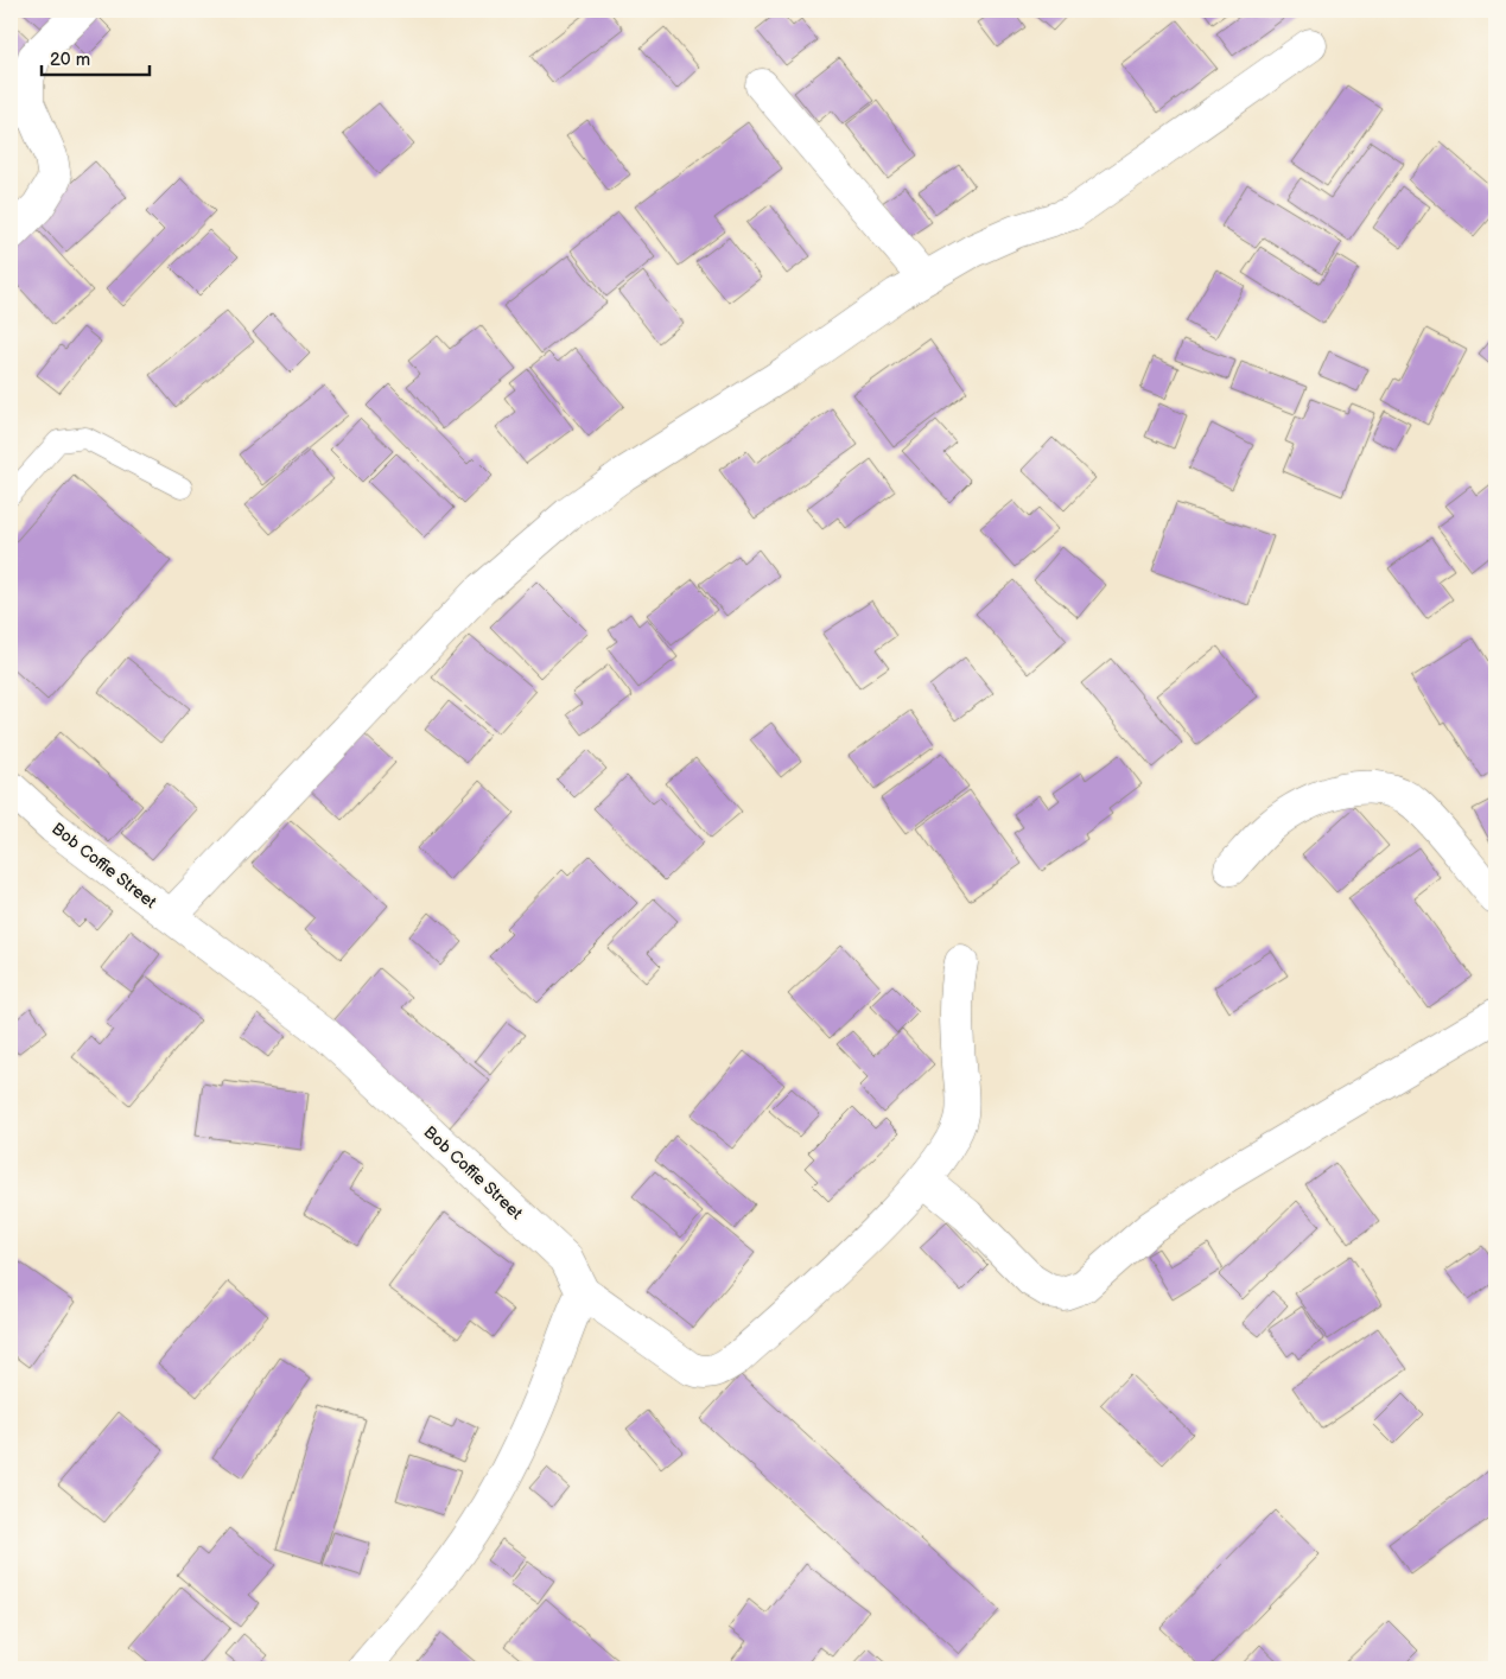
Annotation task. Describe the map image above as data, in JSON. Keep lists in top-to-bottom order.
{
  "streets": {
    "street": ["Bob Coffie Street"]
  },
  "scale_bar": "20 m"
}
